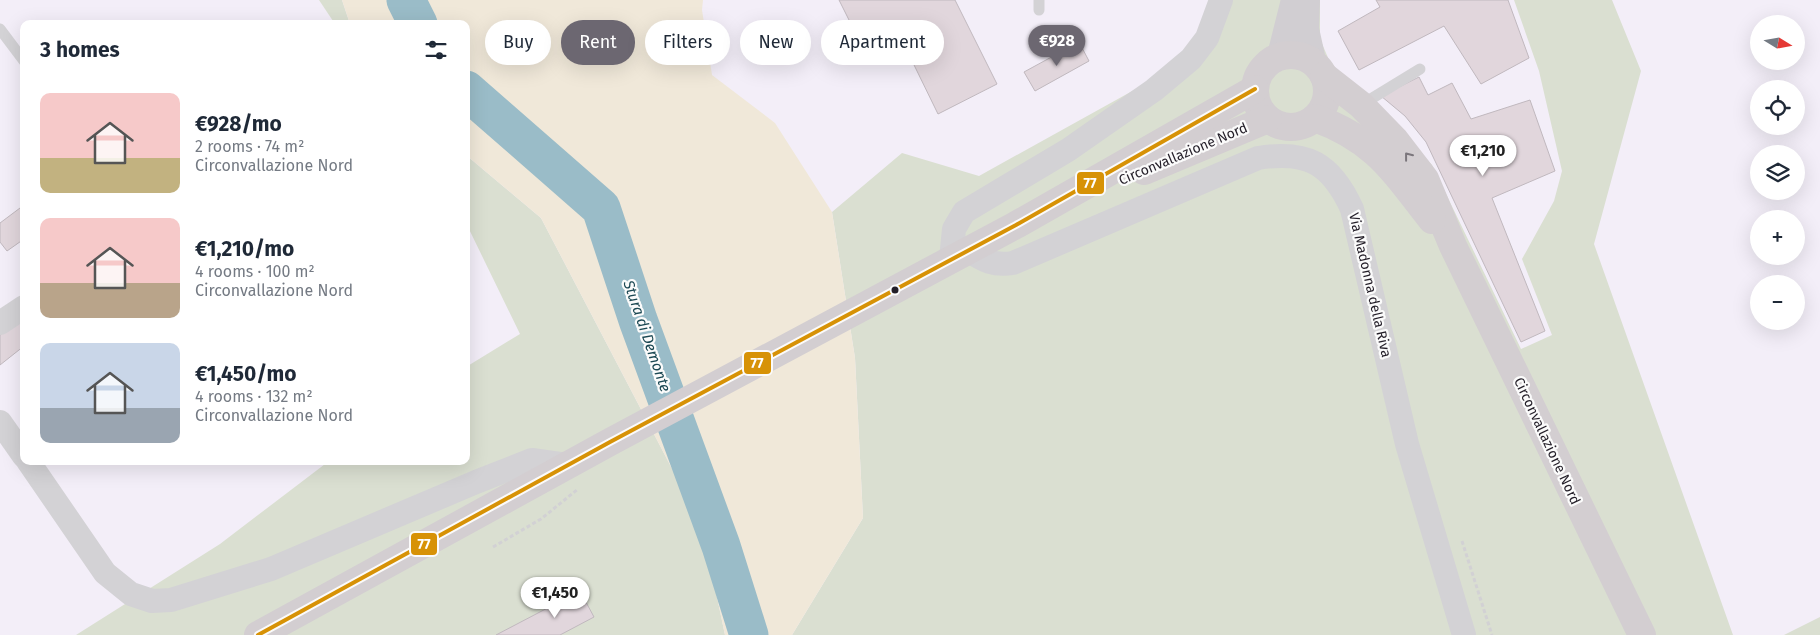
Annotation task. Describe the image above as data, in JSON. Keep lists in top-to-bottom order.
{
  "streets": {
    "main road": ["Circonvallazione Nord"],
    "street": ["Via Madonna della Riva"]
  },
  "crossings": [
    ["Circonvallazione Nord", "Via Madonna della Riva"]
  ],
  "water": ["Stura di Demonte"],
  "lines": ["transit line 77"],
  "north": "right",
  "page": {
    "map_buttons": ["+", "−"],
    "chip": [
      "Buy",
      "Rent",
      "Filters",
      "New",
      "Apartment"
    ],
    "heading": "3 homes",
    "price": ["€928", "€1,210", "€1,450"],
    "list": [
      {
        "name": "€928/mo",
        "note": "2 rooms · 74 m² · Circonvallazione Nord"
      },
      {
        "name": "€1,210/mo",
        "note": "4 rooms · 100 m² · Circonvallazione Nord"
      },
      {
        "name": "€1,450/mo",
        "note": "4 rooms · 132 m² · Circonvallazione Nord"
      }
    ]
  }
}
